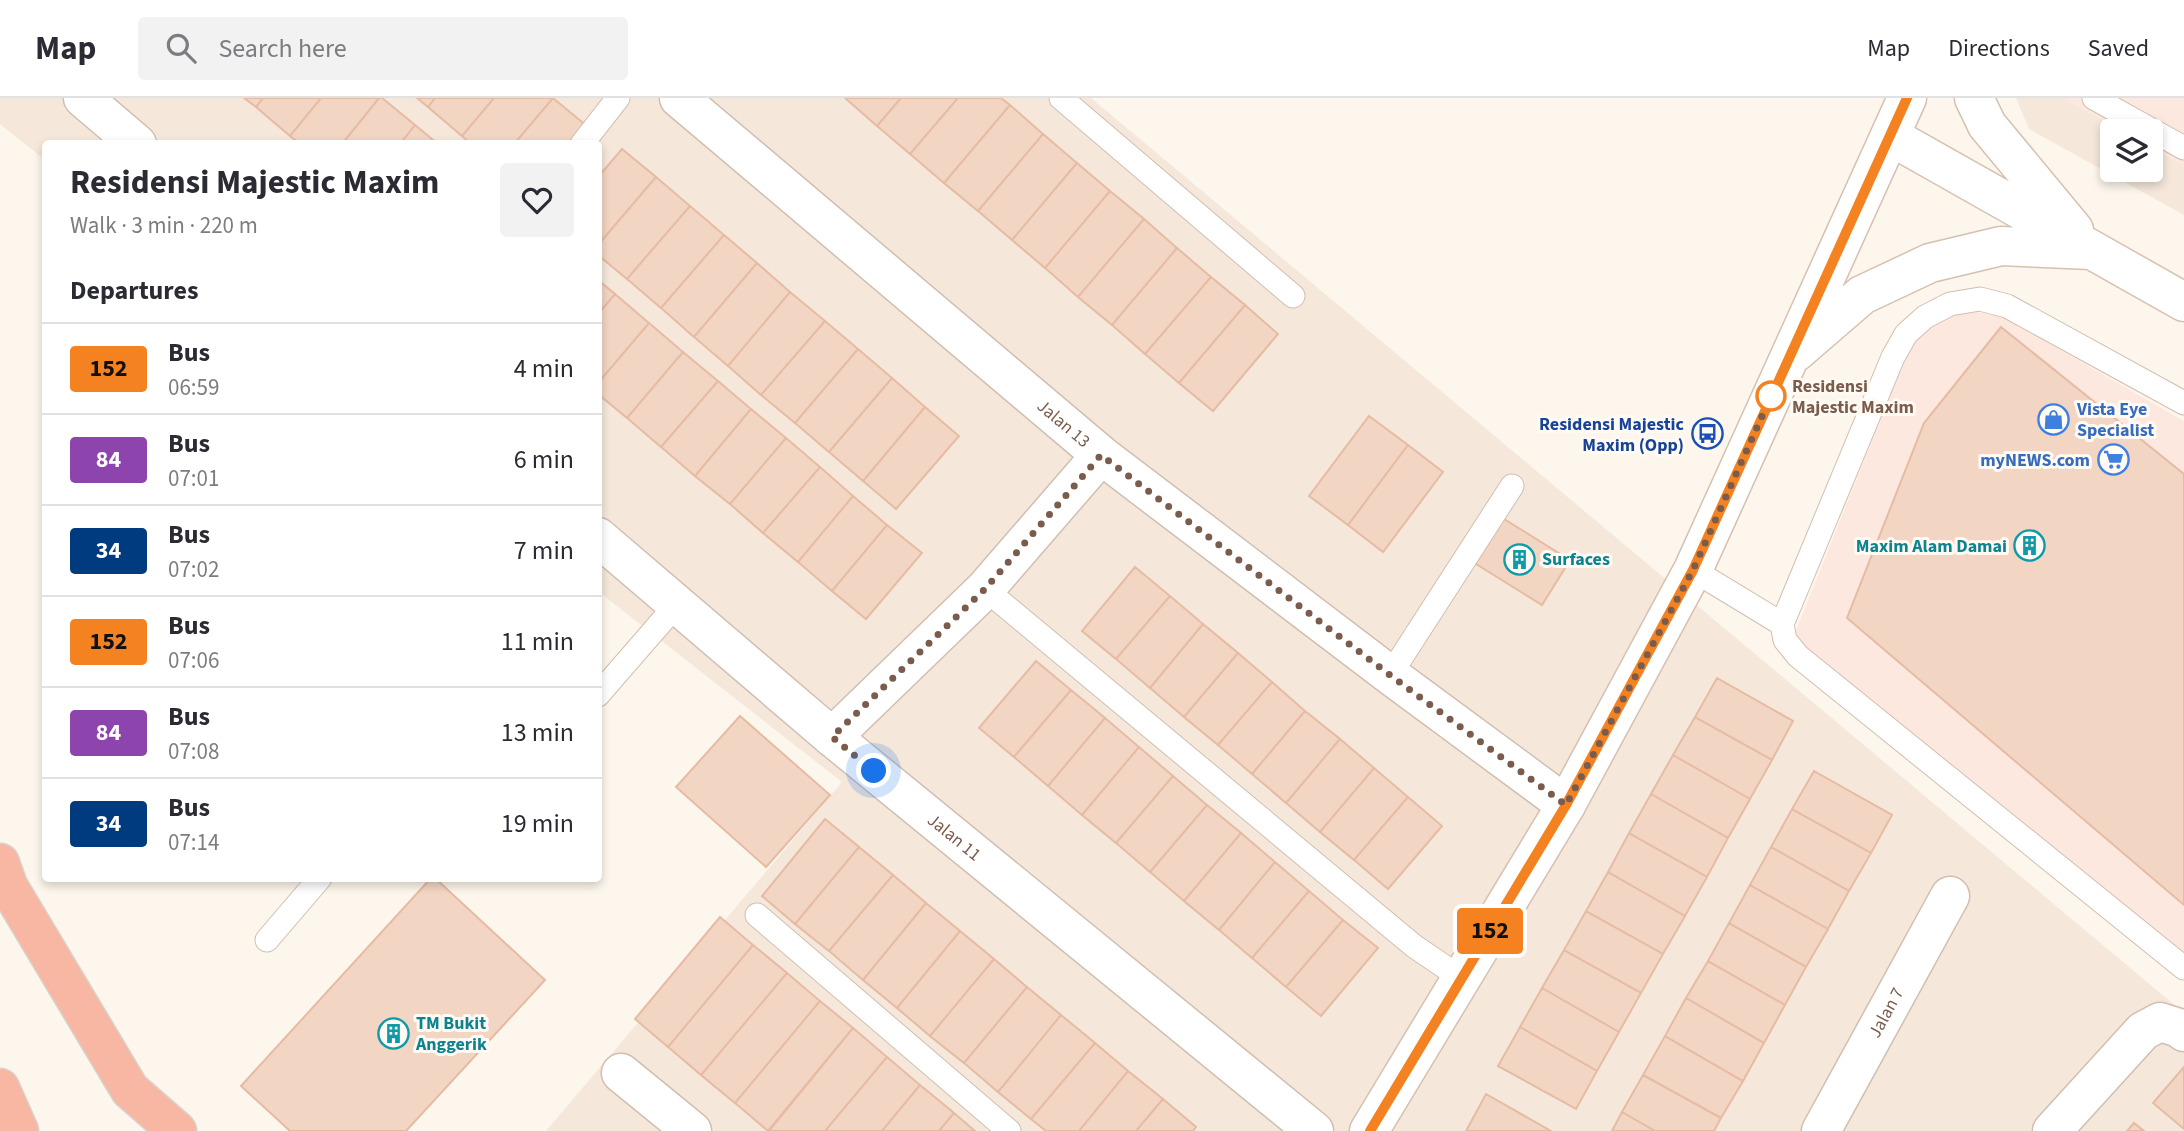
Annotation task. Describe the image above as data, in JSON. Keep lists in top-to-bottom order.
{
  "streets": {
    "street": ["Jalan 13", "Jalan 11", "Jalan 7"]
  },
  "places": {
    "other": ["Residensi Majestic Maxim"],
    "shop": ["Vista Eye Specialist"],
    "bus stop": ["Residensi Majestic Maxim (Opp)"],
    "supermarket": ["myNEWS.com"],
    "building": ["Maxim Alam Damai", "Surfaces", "TM Bukit Anggerik"]
  },
  "lines": ["bus line 152"],
  "page": {
    "header": "Map",
    "search": "Search here",
    "nav": ["Map", "Directions", "Saved"],
    "on_map": "152",
    "heading": [
      ["Residensi Majestic Maxim", "Walk · 3 min · 220 m"],
      "Departures"
    ],
    "list": [
      {
        "mark": "152",
        "name": "Bus",
        "note": "06:59",
        "value": "4 min"
      },
      {
        "mark": "84",
        "name": "Bus",
        "note": "07:01",
        "value": "6 min"
      },
      {
        "mark": "34",
        "name": "Bus",
        "note": "07:02",
        "value": "7 min"
      },
      {
        "mark": "152",
        "name": "Bus",
        "note": "07:06",
        "value": "11 min"
      },
      {
        "mark": "84",
        "name": "Bus",
        "note": "07:08",
        "value": "13 min"
      },
      {
        "mark": "34",
        "name": "Bus",
        "note": "07:14",
        "value": "19 min"
      }
    ]
  }
}
